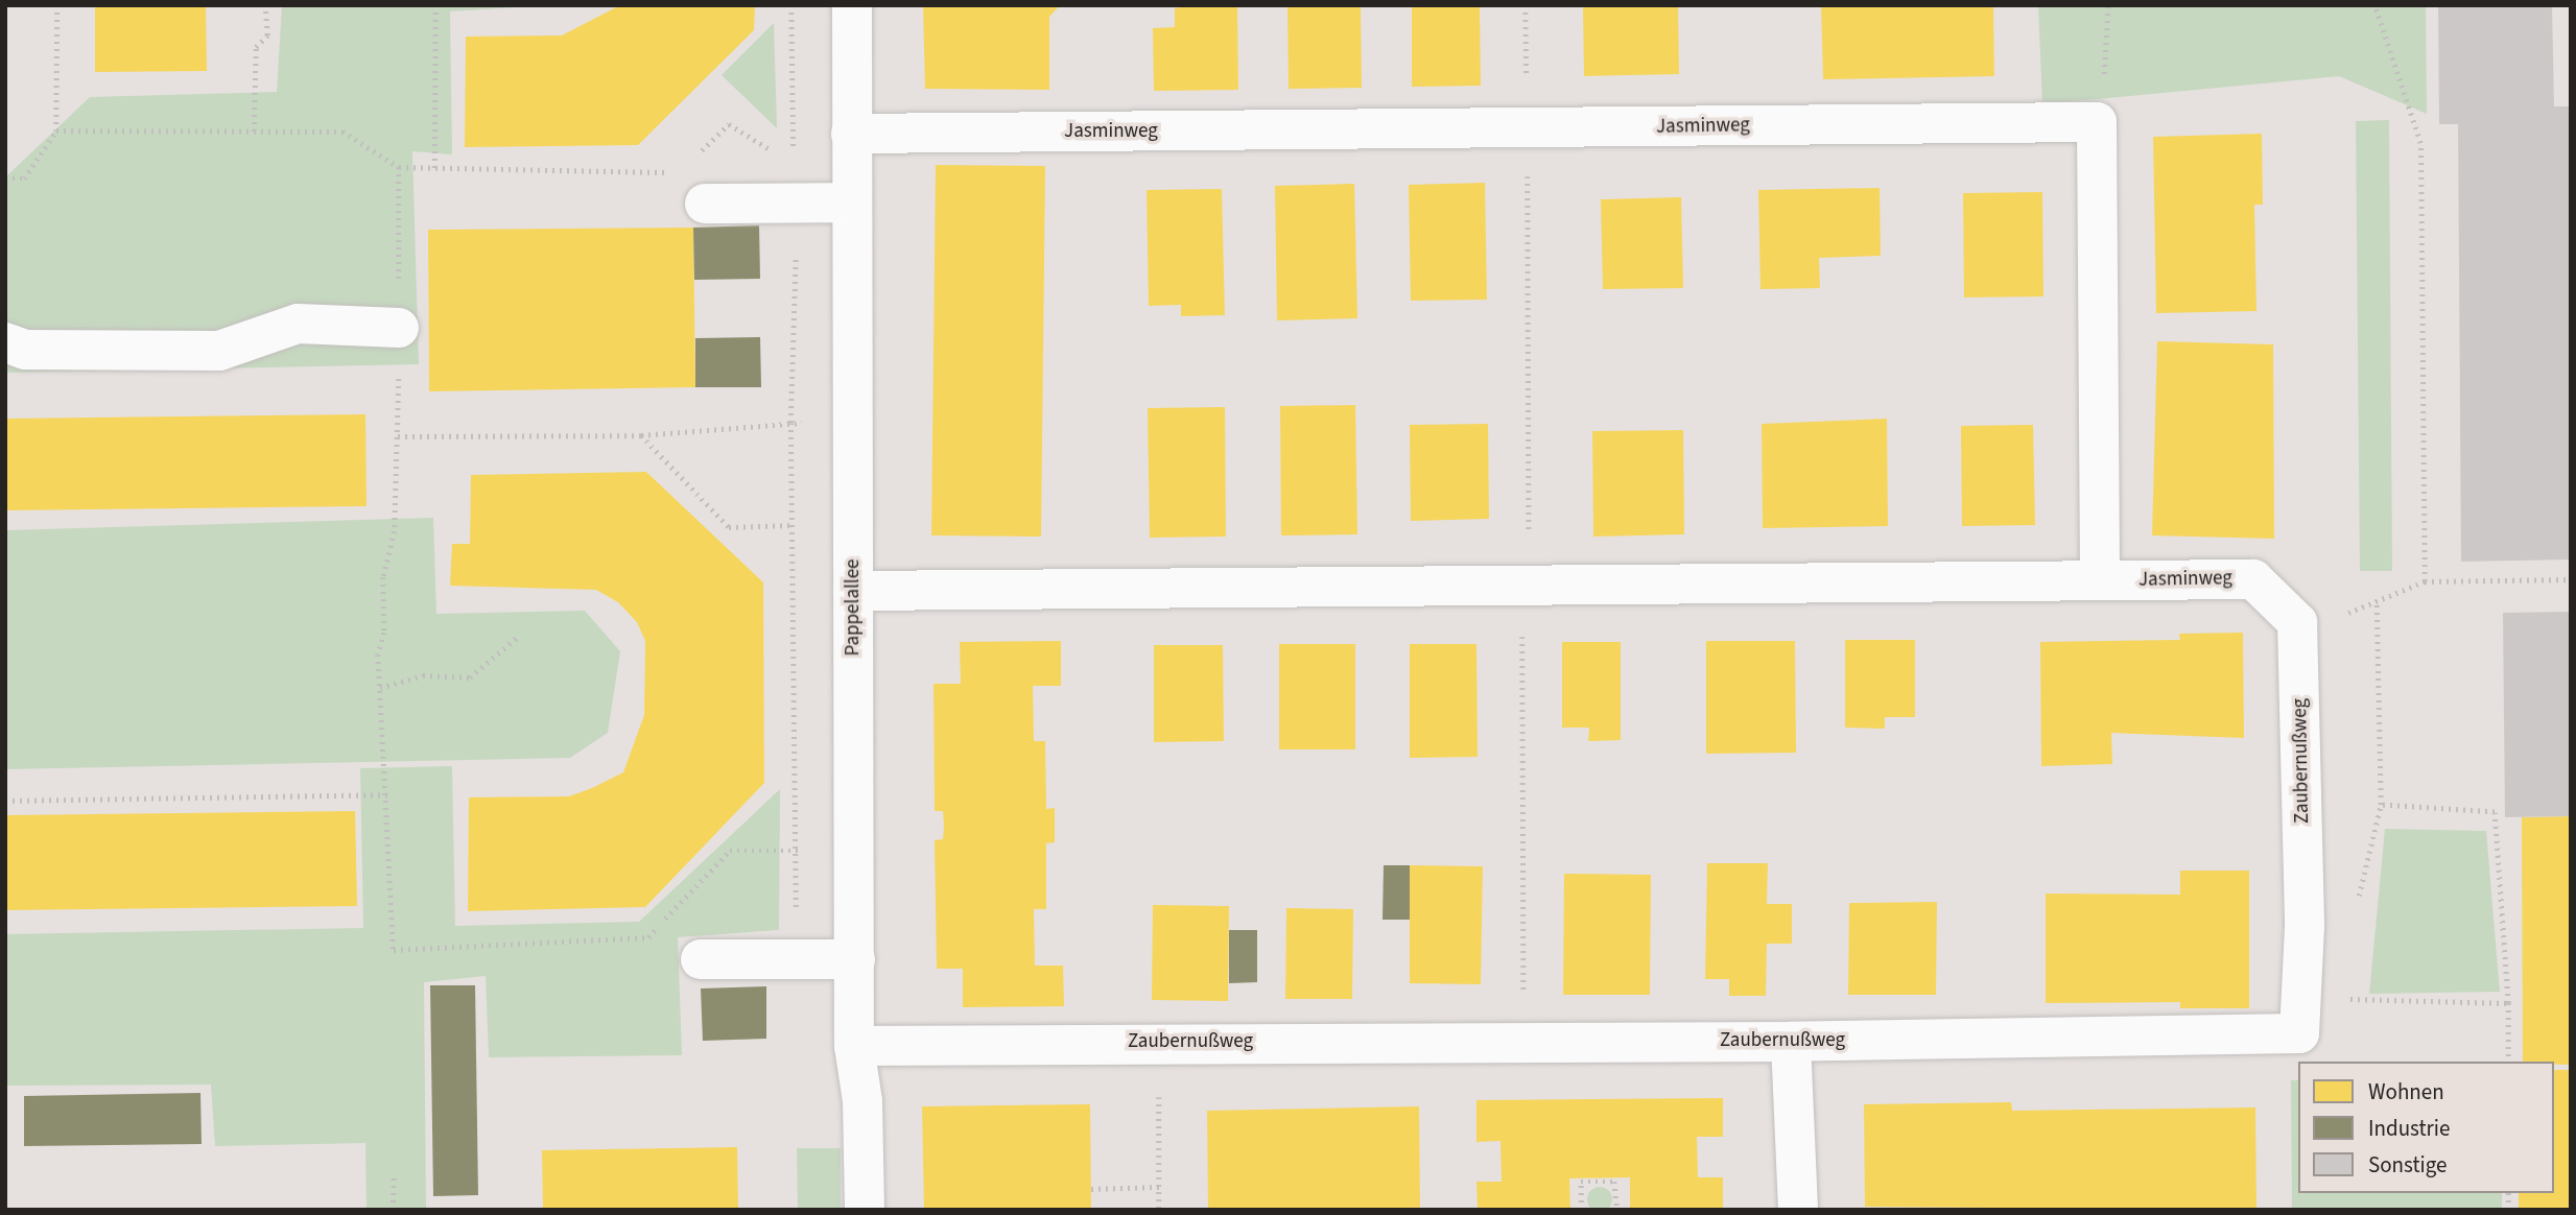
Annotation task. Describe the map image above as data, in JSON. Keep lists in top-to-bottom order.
{
  "streets": {
    "street": ["Jasminweg", "Pappelallee", "Zaubernußweg"]
  },
  "crossings": [
    ["Jasminweg", "Pappelallee"],
    ["Jasminweg", "Zaubernußweg"],
    ["Pappelallee", "Zaubernußweg"]
  ],
  "legend": ["Wohnen", "Industrie", "Sonstige"]
}
